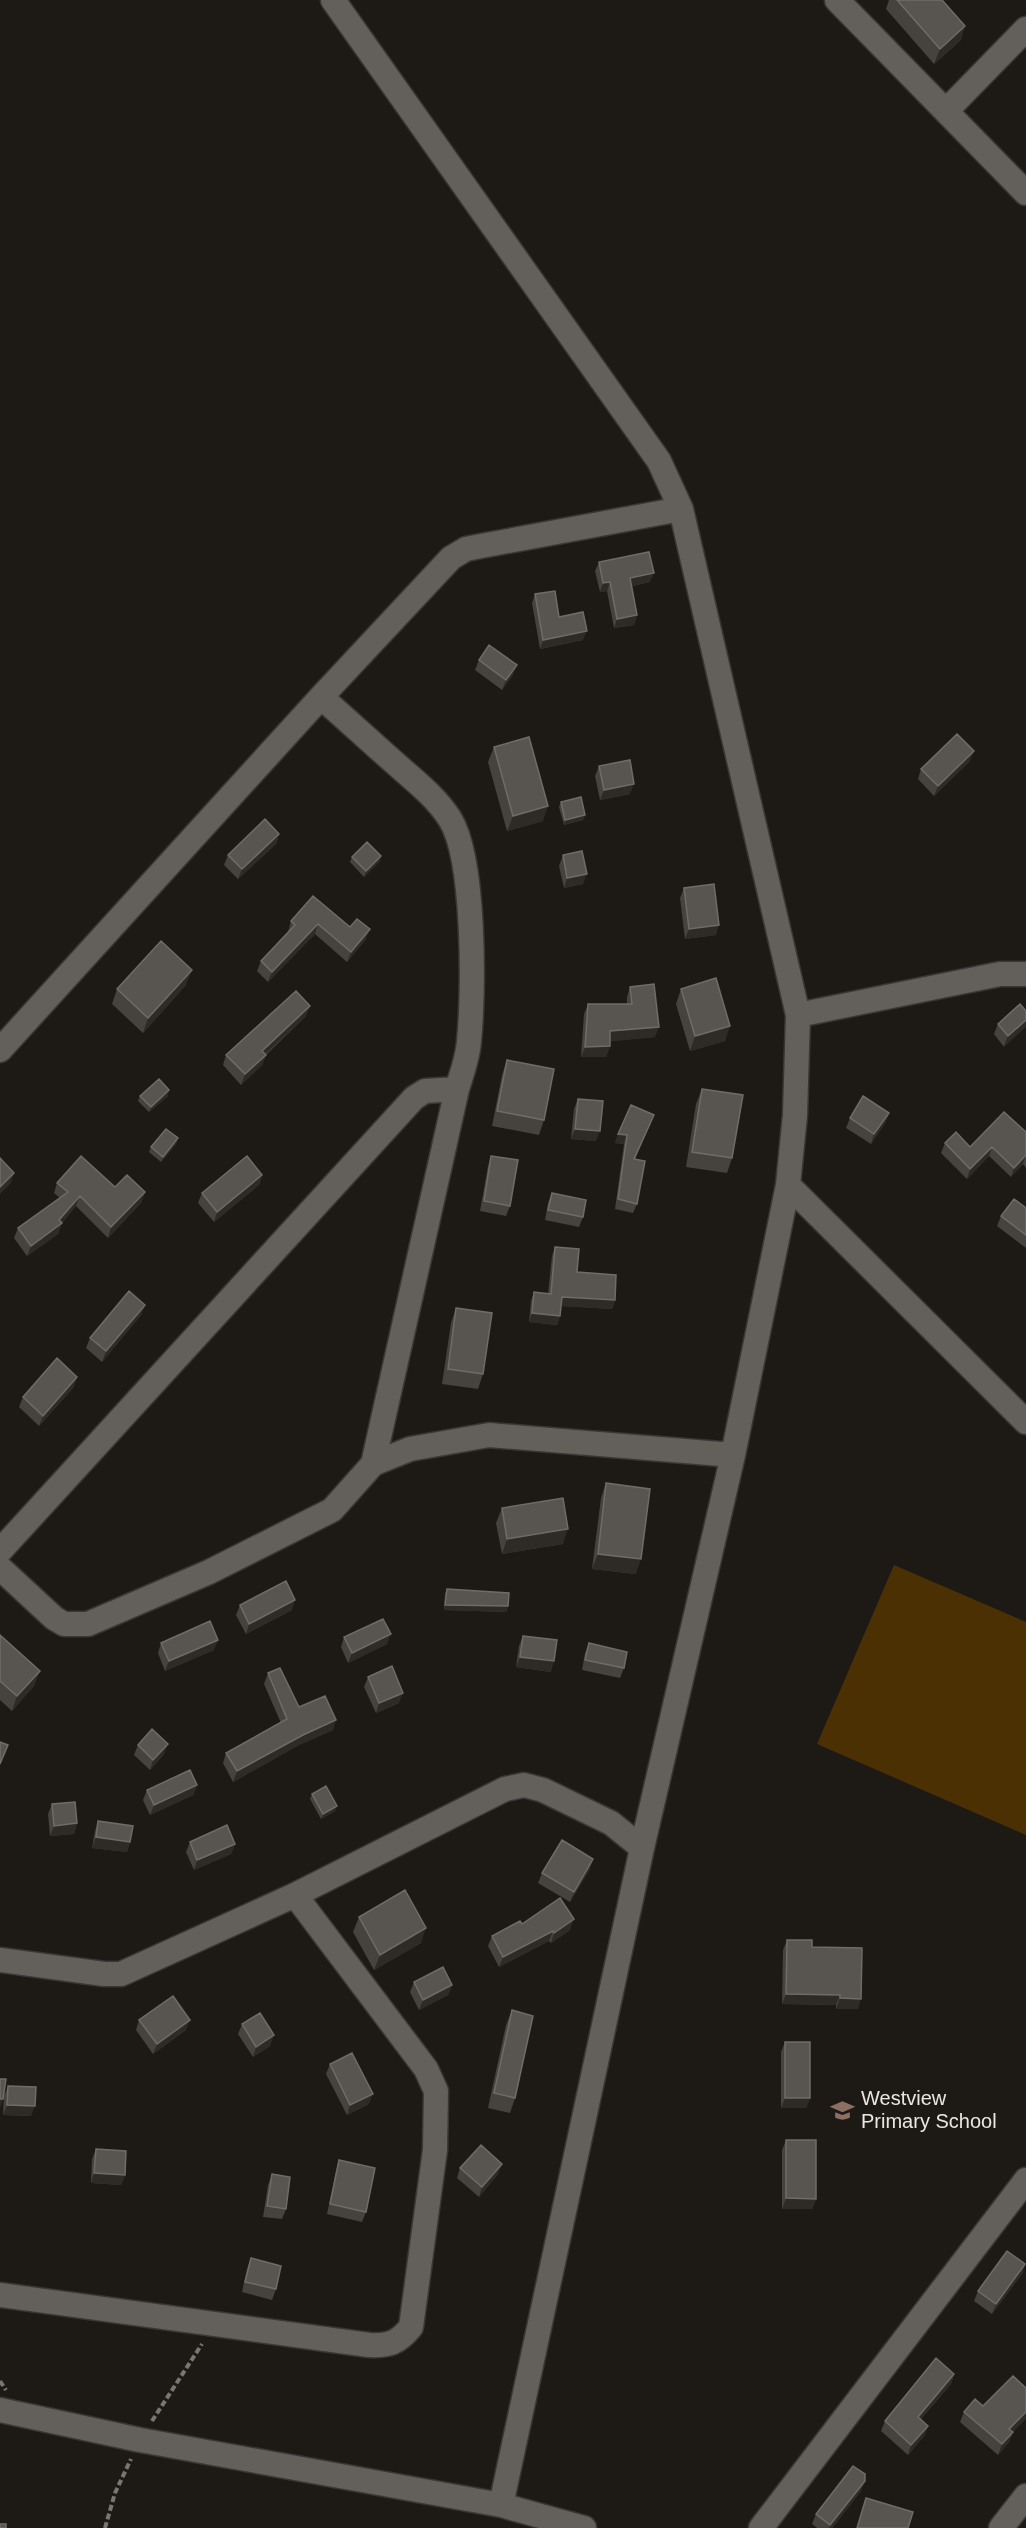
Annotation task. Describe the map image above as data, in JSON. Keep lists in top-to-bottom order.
{
  "places": {
    "school or university": ["Westview Primary School"]
  }
}
